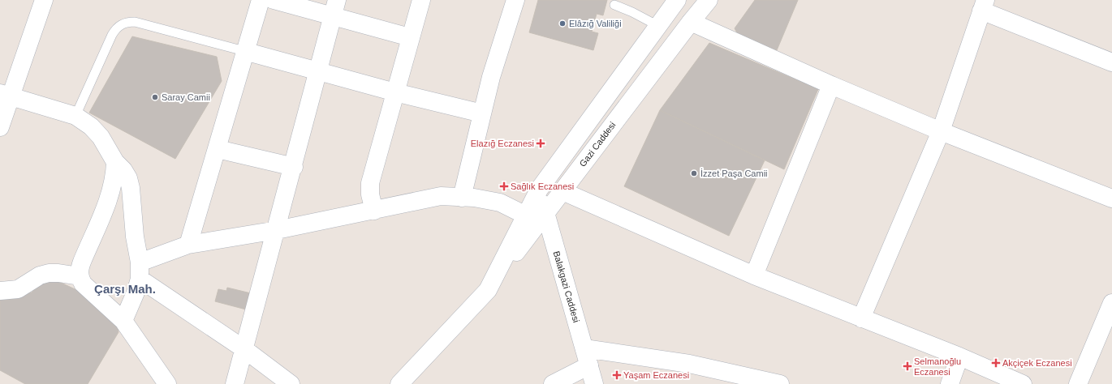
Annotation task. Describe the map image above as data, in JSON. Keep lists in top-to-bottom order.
{
  "streets": {
    "street": ["Gazi Caddesi", "Balakgazi Caddesi"]
  },
  "crossings": [
    ["Gazi Caddesi", "Balakgazi Caddesi"]
  ],
  "districts": ["Çarşı Mah."],
  "places": {
    "other": ["Elâzığ Valiliği", "Saray Camii", "İzzet Paşa Camii"],
    "health": [
      "Elazığ Eczanesi",
      "Sağlık Eczanesi",
      "Akçiçek Eczanesi",
      "Selmanoğlu Eczanesi",
      "Yaşam Eczanesi"
    ]
  }
}
